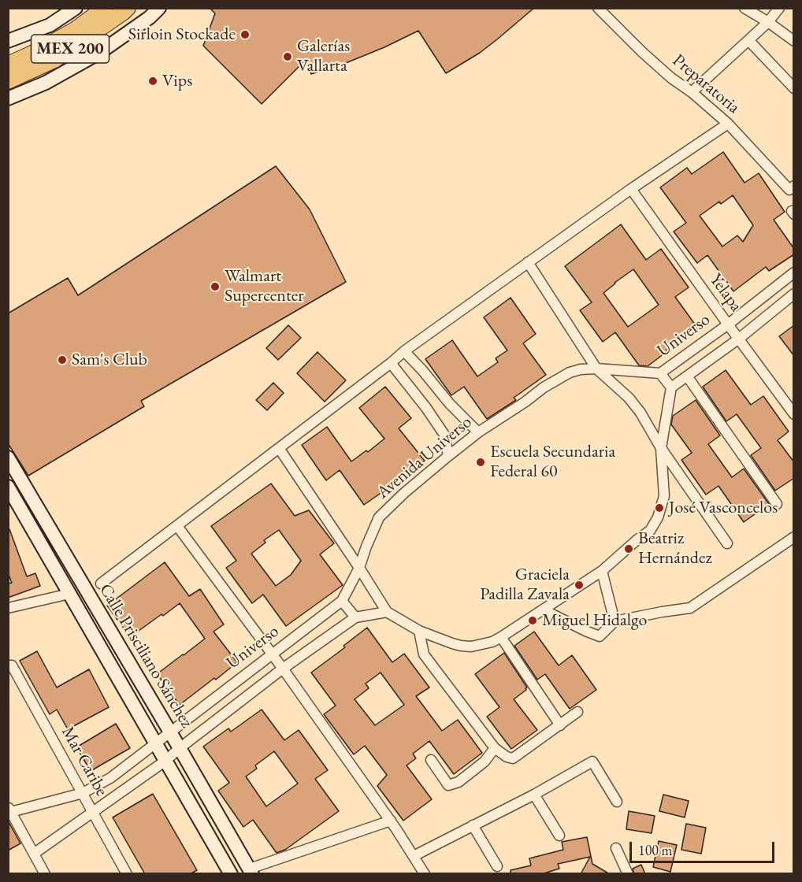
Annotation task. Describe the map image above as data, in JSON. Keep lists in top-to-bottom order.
{
  "streets": {
    "highway": ["MEX 200"],
    "main road": ["Calle Prisciliano Sánchez"],
    "street": [
      "Preparatoria",
      "Yelapa",
      "Universo",
      "Avenida Universo",
      "Mar Caribe"
    ]
  },
  "crossings": [
    ["Yelapa", "Universo"],
    ["Universo", "Avenida Universo"],
    ["Universo", "Calle Prisciliano Sánchez"],
    ["Universo", "Mar Caribe"]
  ],
  "places": [
    "Sirloin Stockade",
    "Galerías Vallarta",
    "Vips",
    "Walmart Supercenter",
    "Sam's Club",
    "Escuela Secundaria Federal 60",
    "José Vasconcelos",
    "Beatriz Hernández",
    "Graciela Padilla Zavala",
    "Miguel Hidalgo"
  ],
  "scale_bar": "100 m"
}
